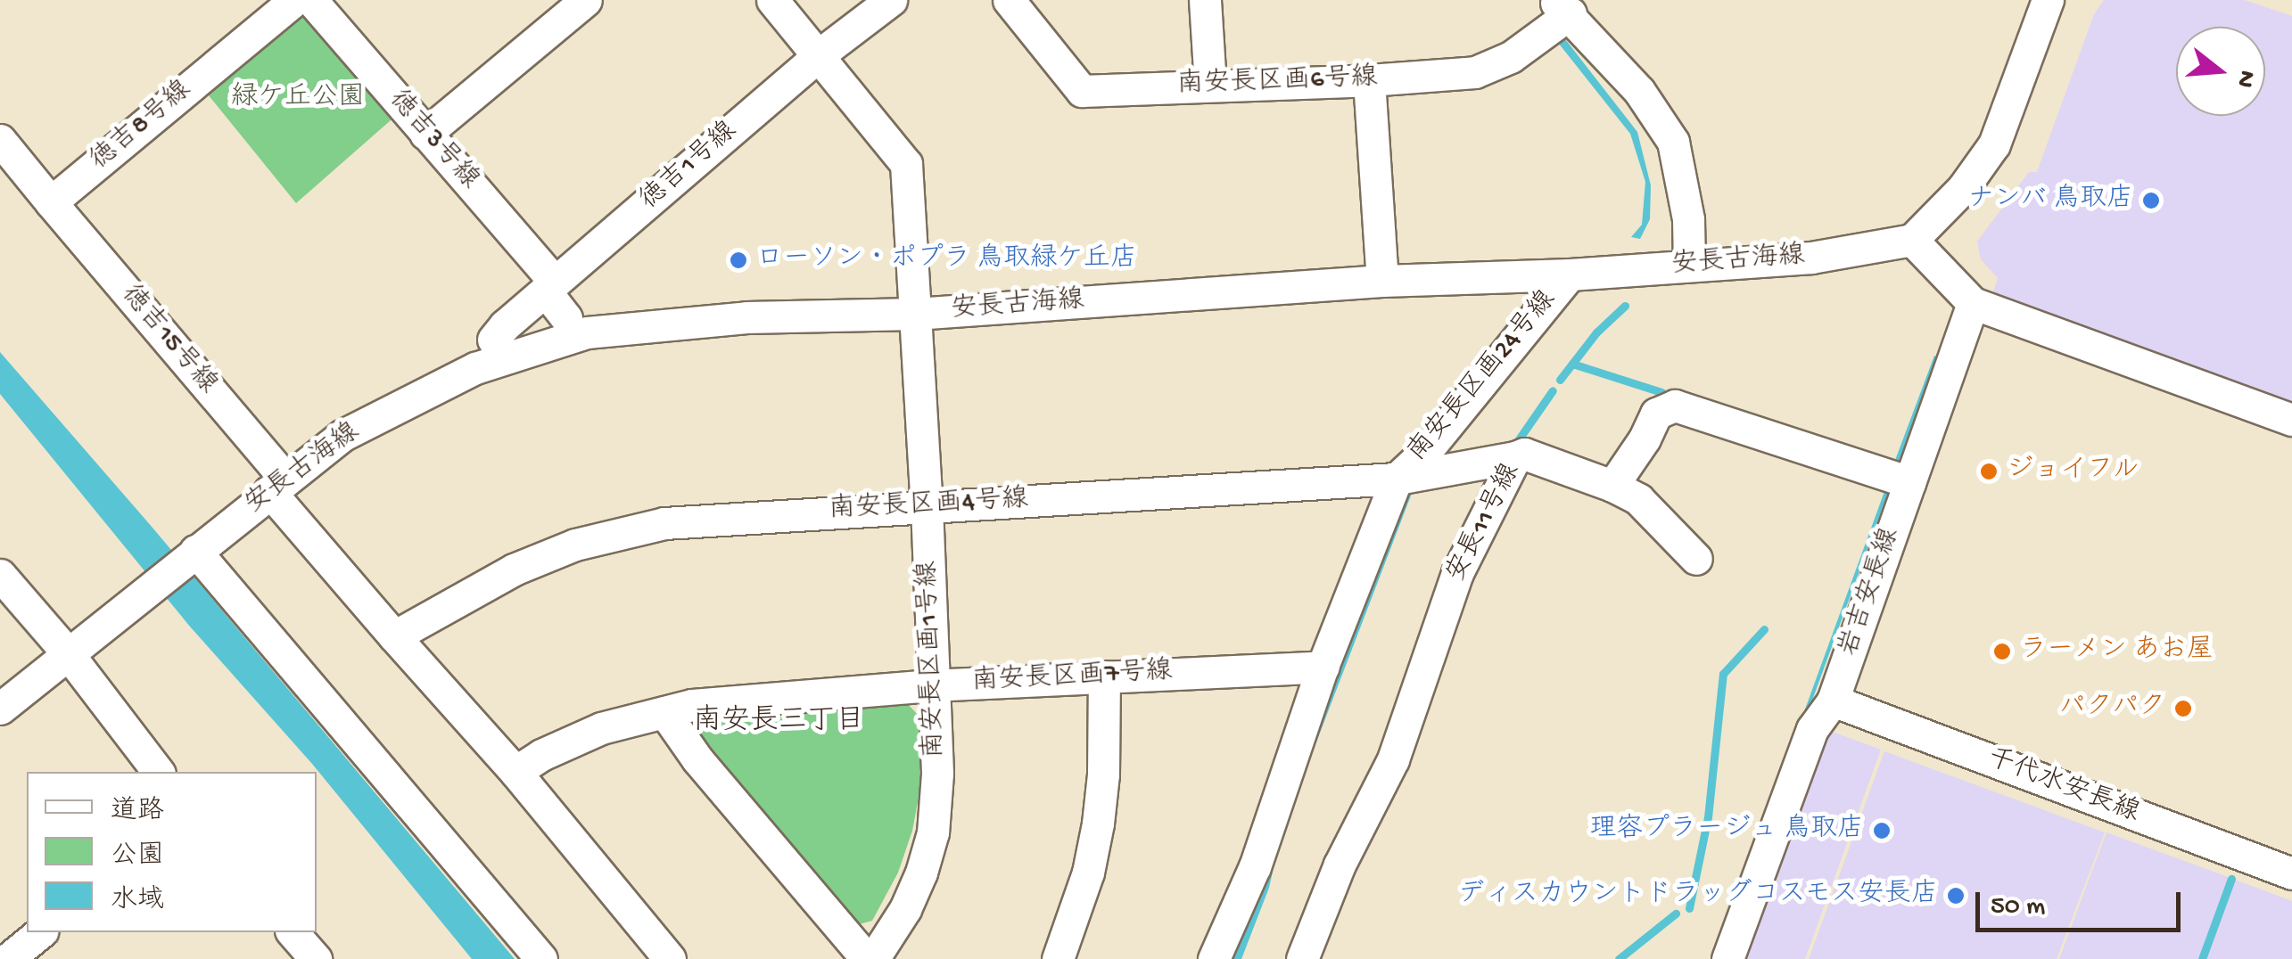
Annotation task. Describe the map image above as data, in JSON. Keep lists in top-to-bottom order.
{
  "streets": {
    "street": [
      "南安長区画6号線",
      "徳吉8号線",
      "徳吉3号線",
      "徳吉1号線",
      "安長古海線",
      "徳吉15号線",
      "南安長区画24号線",
      "南安長区画4号線",
      "安長11号線",
      "岩吉安長線",
      "南安長区画1号線",
      "南安長区画7号線",
      "千代水安長線"
    ]
  },
  "crossings": [
    ["徳吉8号線", "徳吉15号線"],
    ["徳吉3号線", "徳吉1号線"],
    ["徳吉1号線", "南安長区画1号線"],
    ["安長古海線", "徳吉15号線"],
    ["安長古海線", "南安長区画24号線"],
    ["安長古海線", "南安長区画1号線"],
    ["徳吉15号線", "南安長区画4号線"],
    ["南安長区画24号線", "南安長区画4号線"],
    ["南安長区画4号線", "安長11号線"],
    ["南安長区画4号線", "南安長区画1号線"],
    ["岩吉安長線", "千代水安長線"],
    ["南安長区画1号線", "南安長区画7号線"]
  ],
  "districts": ["南安長三丁目"],
  "parks": ["緑ケ丘公園"],
  "places": [
    "ナンバ 鳥取店",
    "ローソン・ポプラ 鳥取緑ケ丘店",
    "ジョイフル",
    "ラーメン あお屋",
    "パクパク",
    "理容プラージュ 鳥取店",
    "ディスカウントドラッグコスモス安長店"
  ],
  "legend": ["道路", "公園", "水域"],
  "scale_bar": "50 m",
  "north": "right"
}
